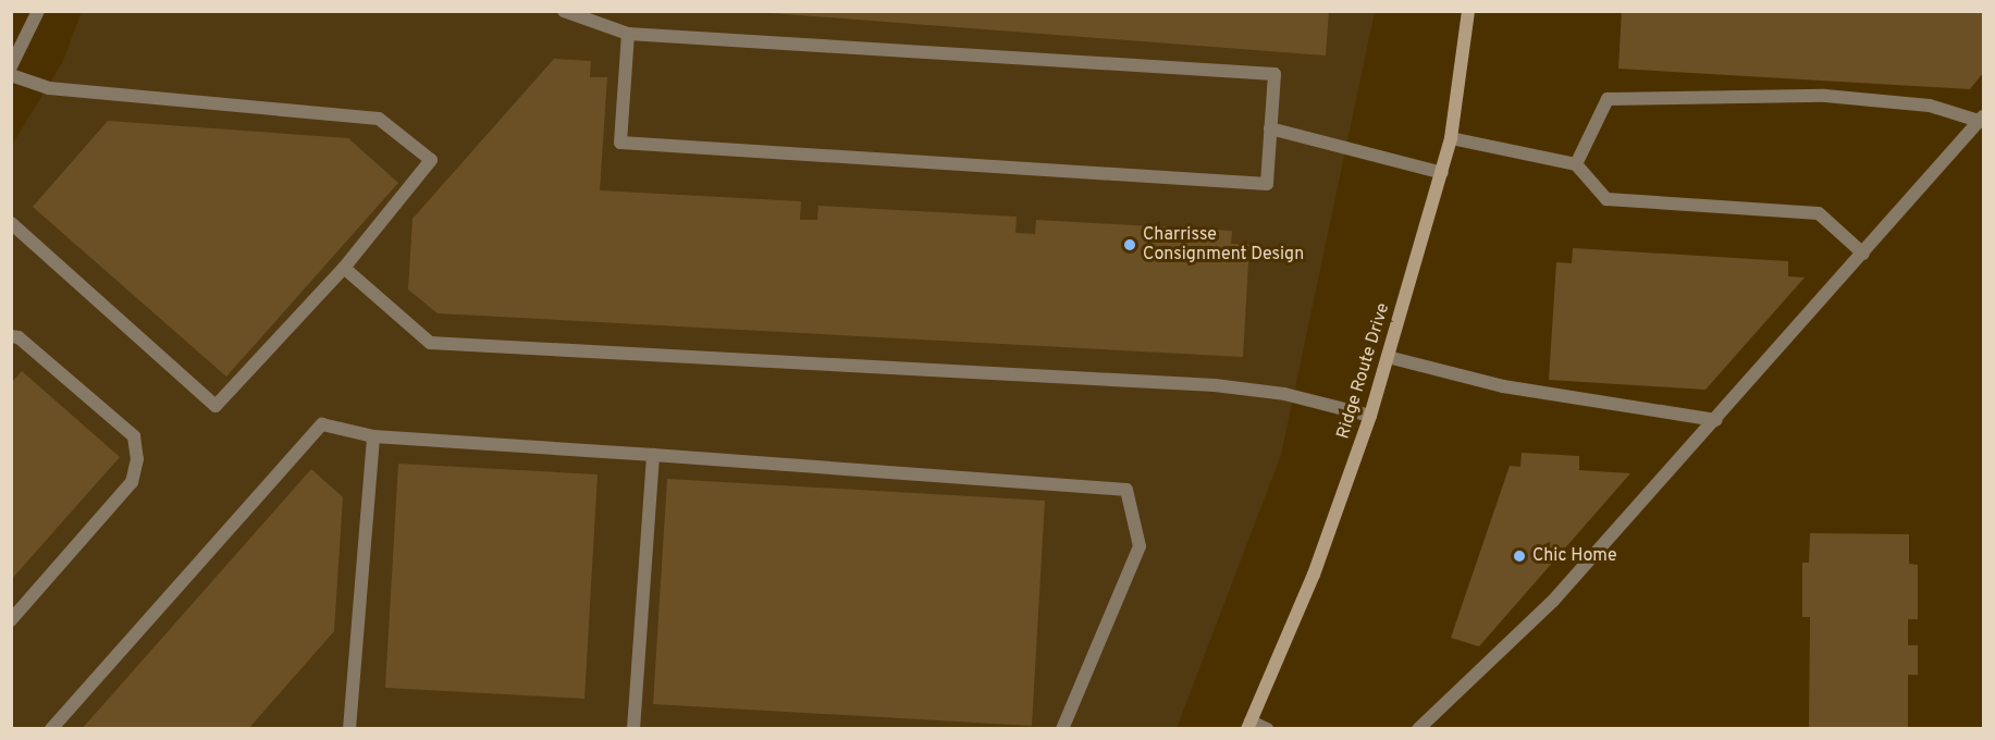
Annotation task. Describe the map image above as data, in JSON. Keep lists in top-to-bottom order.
{
  "streets": {
    "main road": ["Ridge Route Drive"]
  },
  "places": ["Charrisse Consignment Design", "Chic Home"]
}
